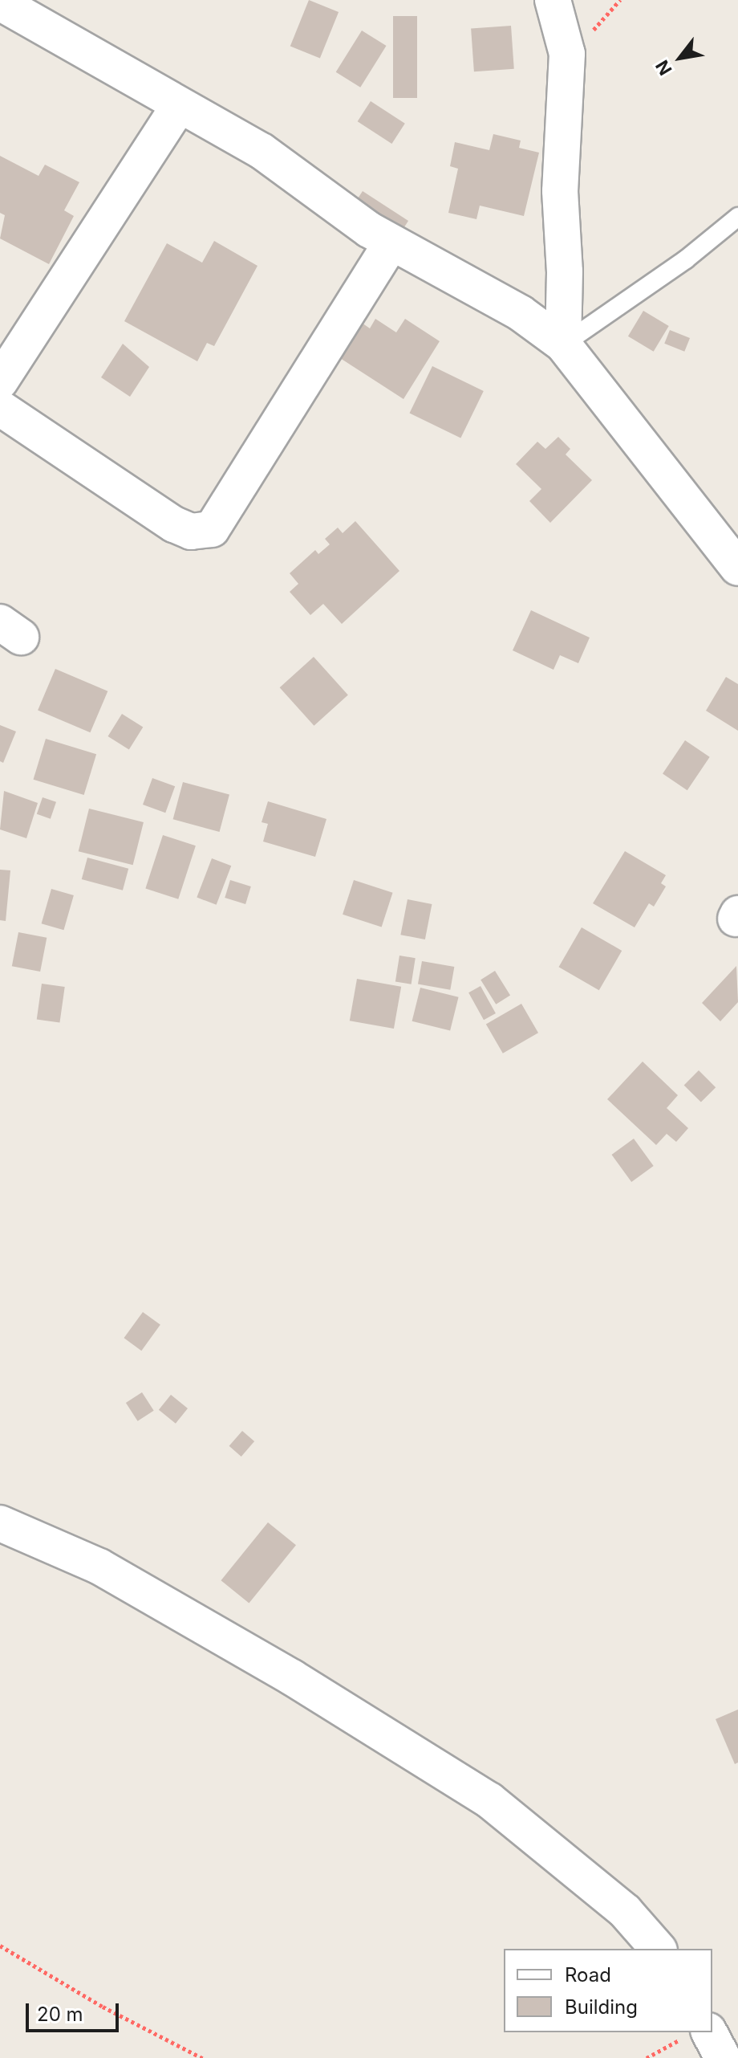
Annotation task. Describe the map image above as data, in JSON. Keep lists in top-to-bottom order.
{
  "legend": ["Road", "Building"],
  "scale_bar": "20 m",
  "north": "bottom left"
}
